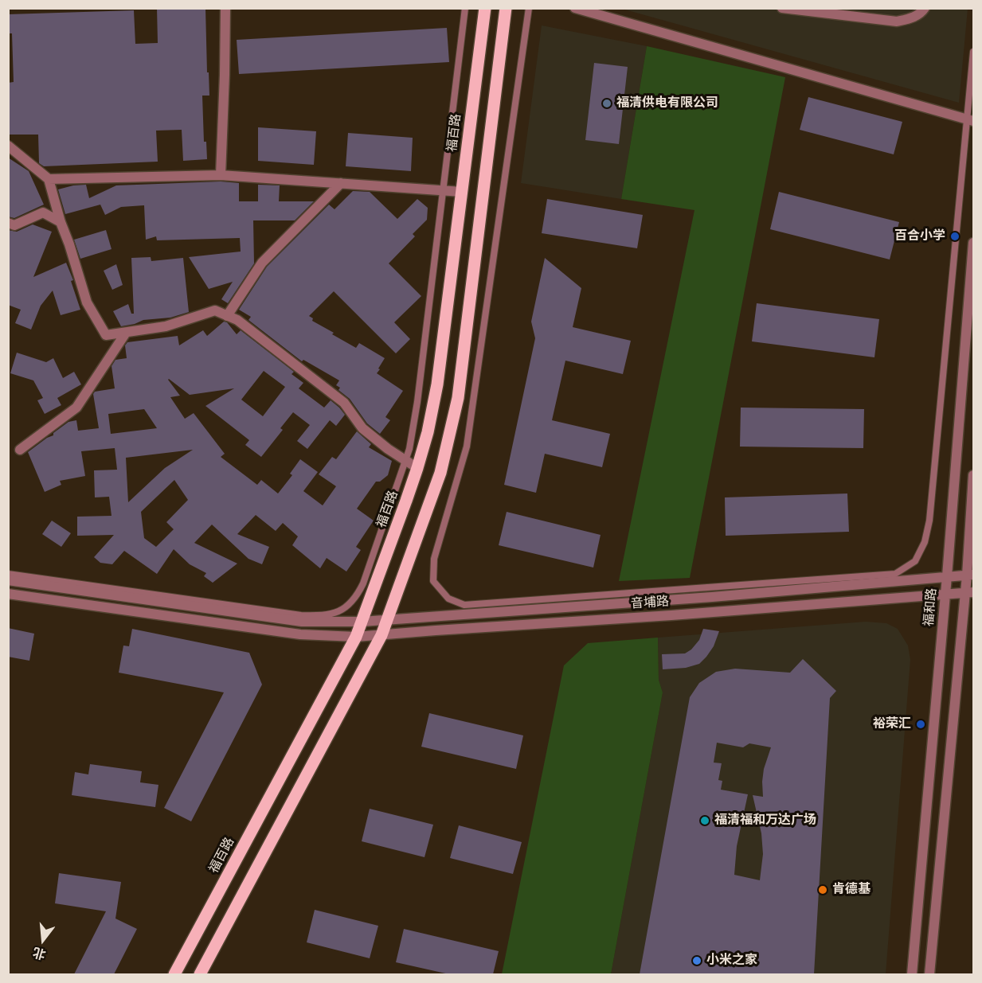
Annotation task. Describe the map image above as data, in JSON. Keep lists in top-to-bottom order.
{
  "streets": {
    "main road": ["福百路"],
    "street": ["音埔路", "福和路"]
  },
  "crossings": [
    ["福百路", "音埔路"],
    ["音埔路", "福和路"]
  ],
  "places": [
    "福清供电有限公司",
    "百合小学",
    "裕荣汇",
    "福清福和万达广场",
    "肯德基",
    "小米之家"
  ],
  "north": "bottom"
}
